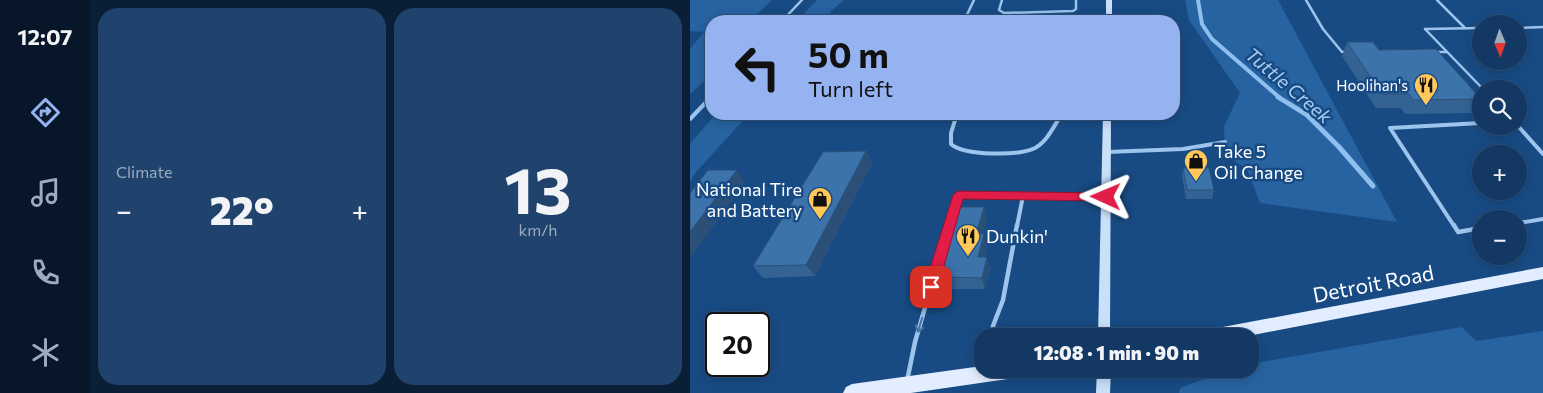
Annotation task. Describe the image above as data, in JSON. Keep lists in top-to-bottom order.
{
  "streets": {
    "main road": ["Detroit Road"]
  },
  "water": ["Tuttle Creek"],
  "places": {
    "restaurant": ["Hoolihan's", "Dunkin'"],
    "shop": ["Take 5 Oil Change", "National Tire and Battery"]
  },
  "north": "bottom",
  "page": {
    "tabs": "12:07",
    "tile": [
      "Climate",
      ["13", "km/h"]
    ],
    "map_buttons": ["+", "−"],
    "turn": ["50 m", "Turn left"],
    "heat": ["−", "22°", "+"],
    "limit": "20",
    "trip": "12:08 · 1 min · 90 m"
  }
}
